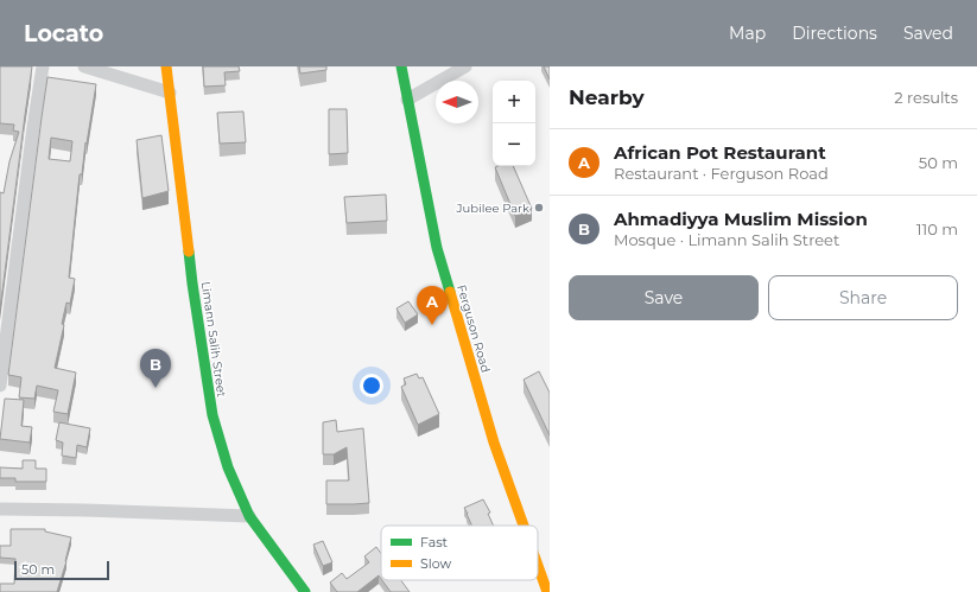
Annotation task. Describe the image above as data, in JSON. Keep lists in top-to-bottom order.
{
  "streets": {
    "main road": ["Ferguson Road", "Limann Salih Street"]
  },
  "places": ["Jubilee Park"],
  "legend": ["Fast", "Slow"],
  "scale_bar": "50 m",
  "north": "left",
  "page": {
    "header": "Locato",
    "nav": ["Map", "Directions", "Saved"],
    "heading": ["Nearby", "2 results"],
    "map_buttons": ["+", "−"],
    "list": [
      {
        "mark": "A",
        "name": "African Pot Restaurant",
        "note": "Restaurant · Ferguson Road",
        "value": "50 m"
      },
      {
        "mark": "B",
        "name": "Ahmadiyya Muslim Mission",
        "note": "Mosque · Limann Salih Street",
        "value": "110 m"
      }
    ],
    "buttons": ["Save", "Share"],
    "pins": ["A", "B"],
    "scale": "50 m"
  }
}
